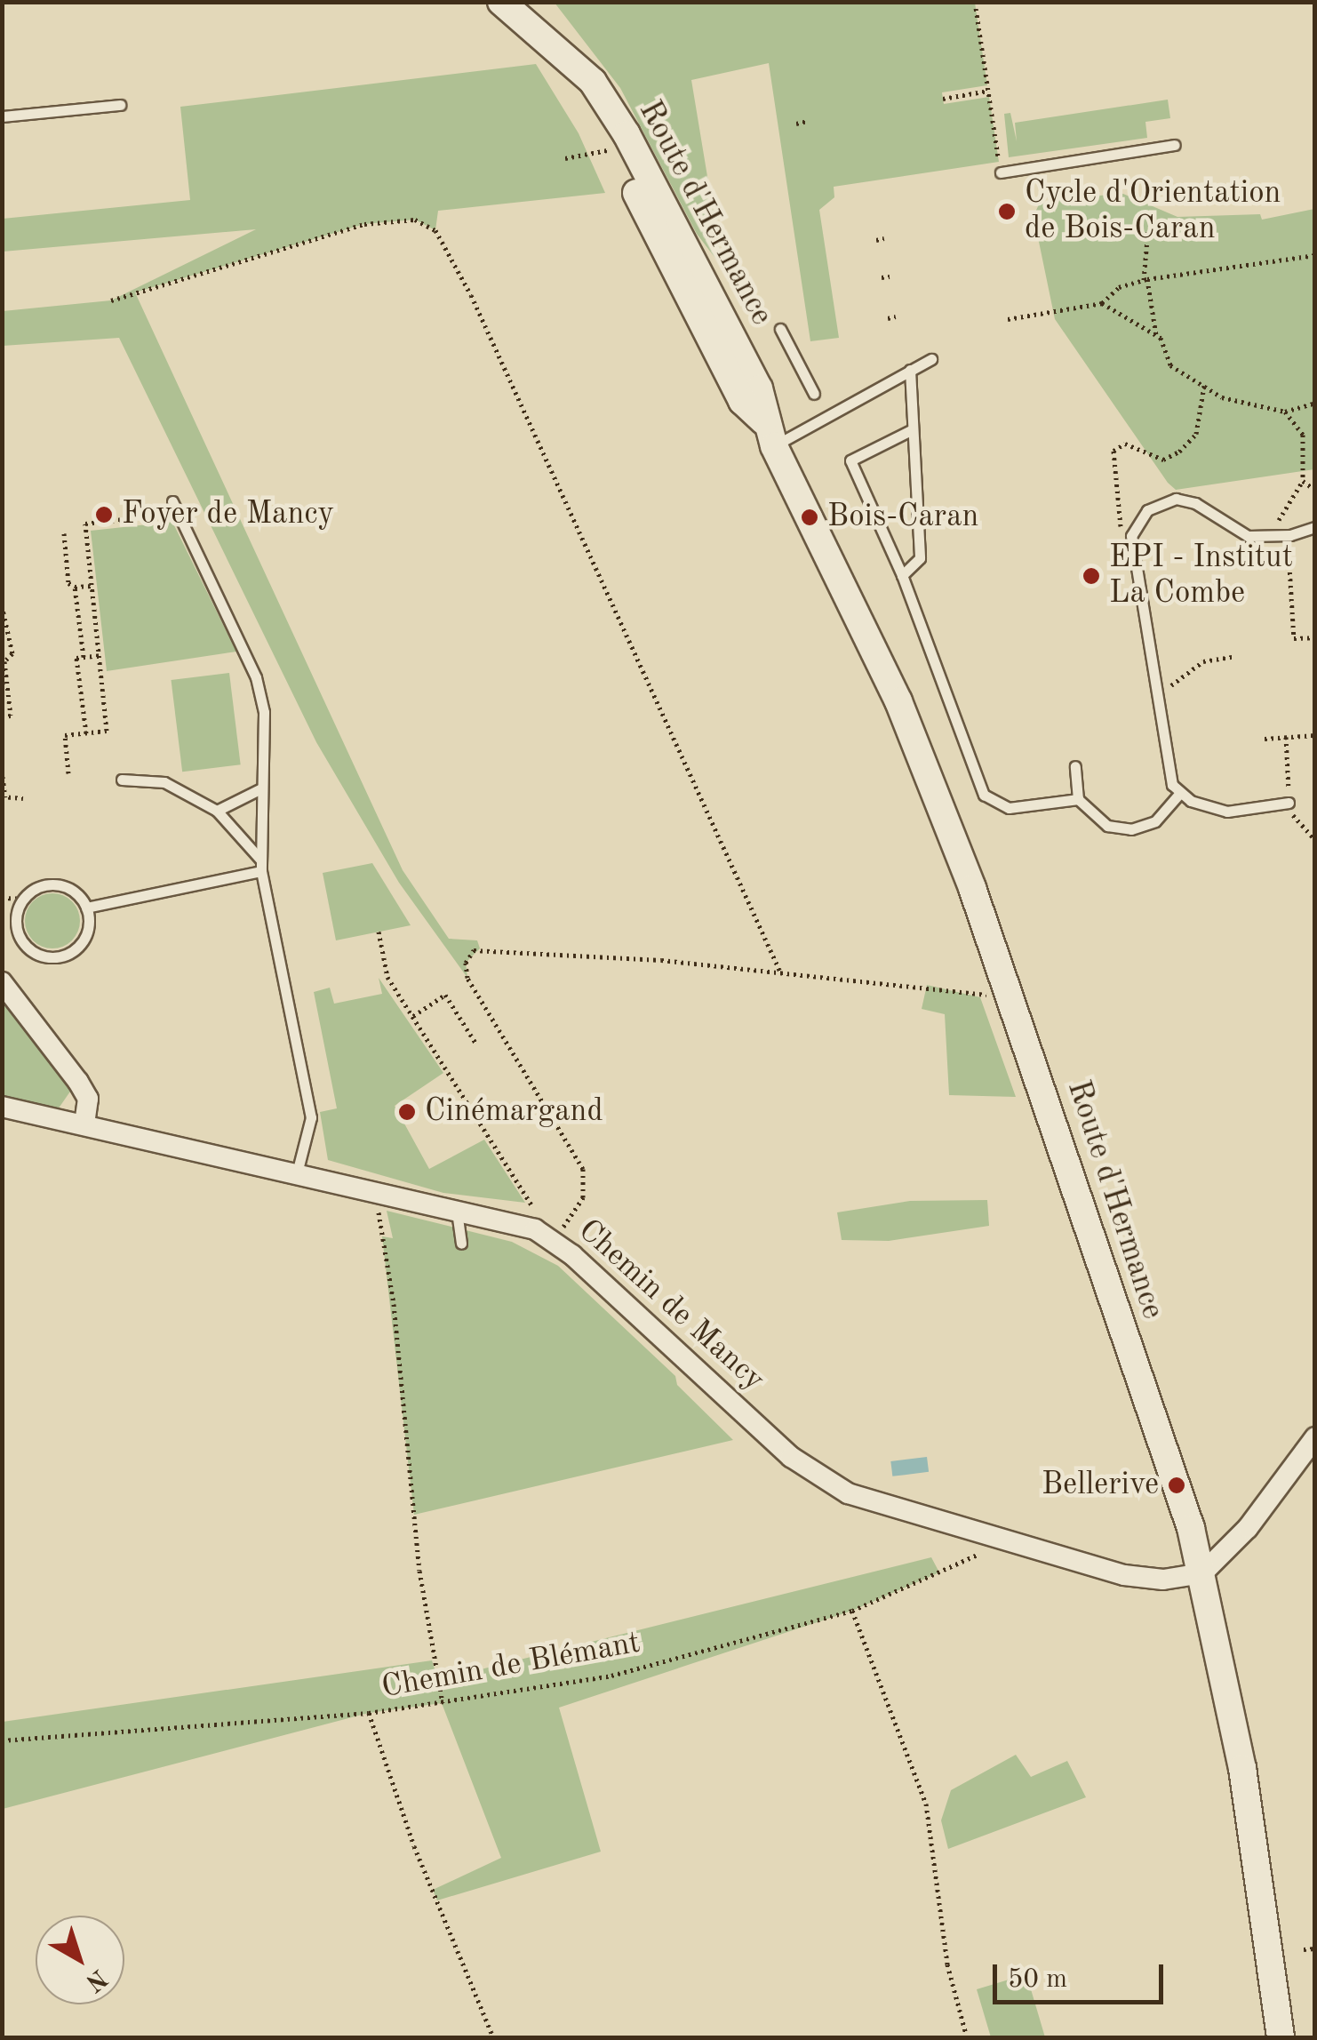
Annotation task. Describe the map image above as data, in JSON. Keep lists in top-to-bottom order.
{
  "streets": {
    "main road": ["Route d'Hermance"],
    "street": ["Chemin de Mancy"],
    "path": ["Chemin de Blémant"]
  },
  "crossings": [
    ["Route d'Hermance", "Chemin de Mancy"],
    ["Chemin de Mancy", "Chemin de Blémant"]
  ],
  "places": [
    "Cycle d'Orientation de Bois-Caran",
    "Foyer de Mancy",
    "Bois-Caran",
    "EPI - Institut La Combe",
    "Cinémargand",
    "Bellerive"
  ],
  "scale_bar": "50 m",
  "north": "bottom right"
}
